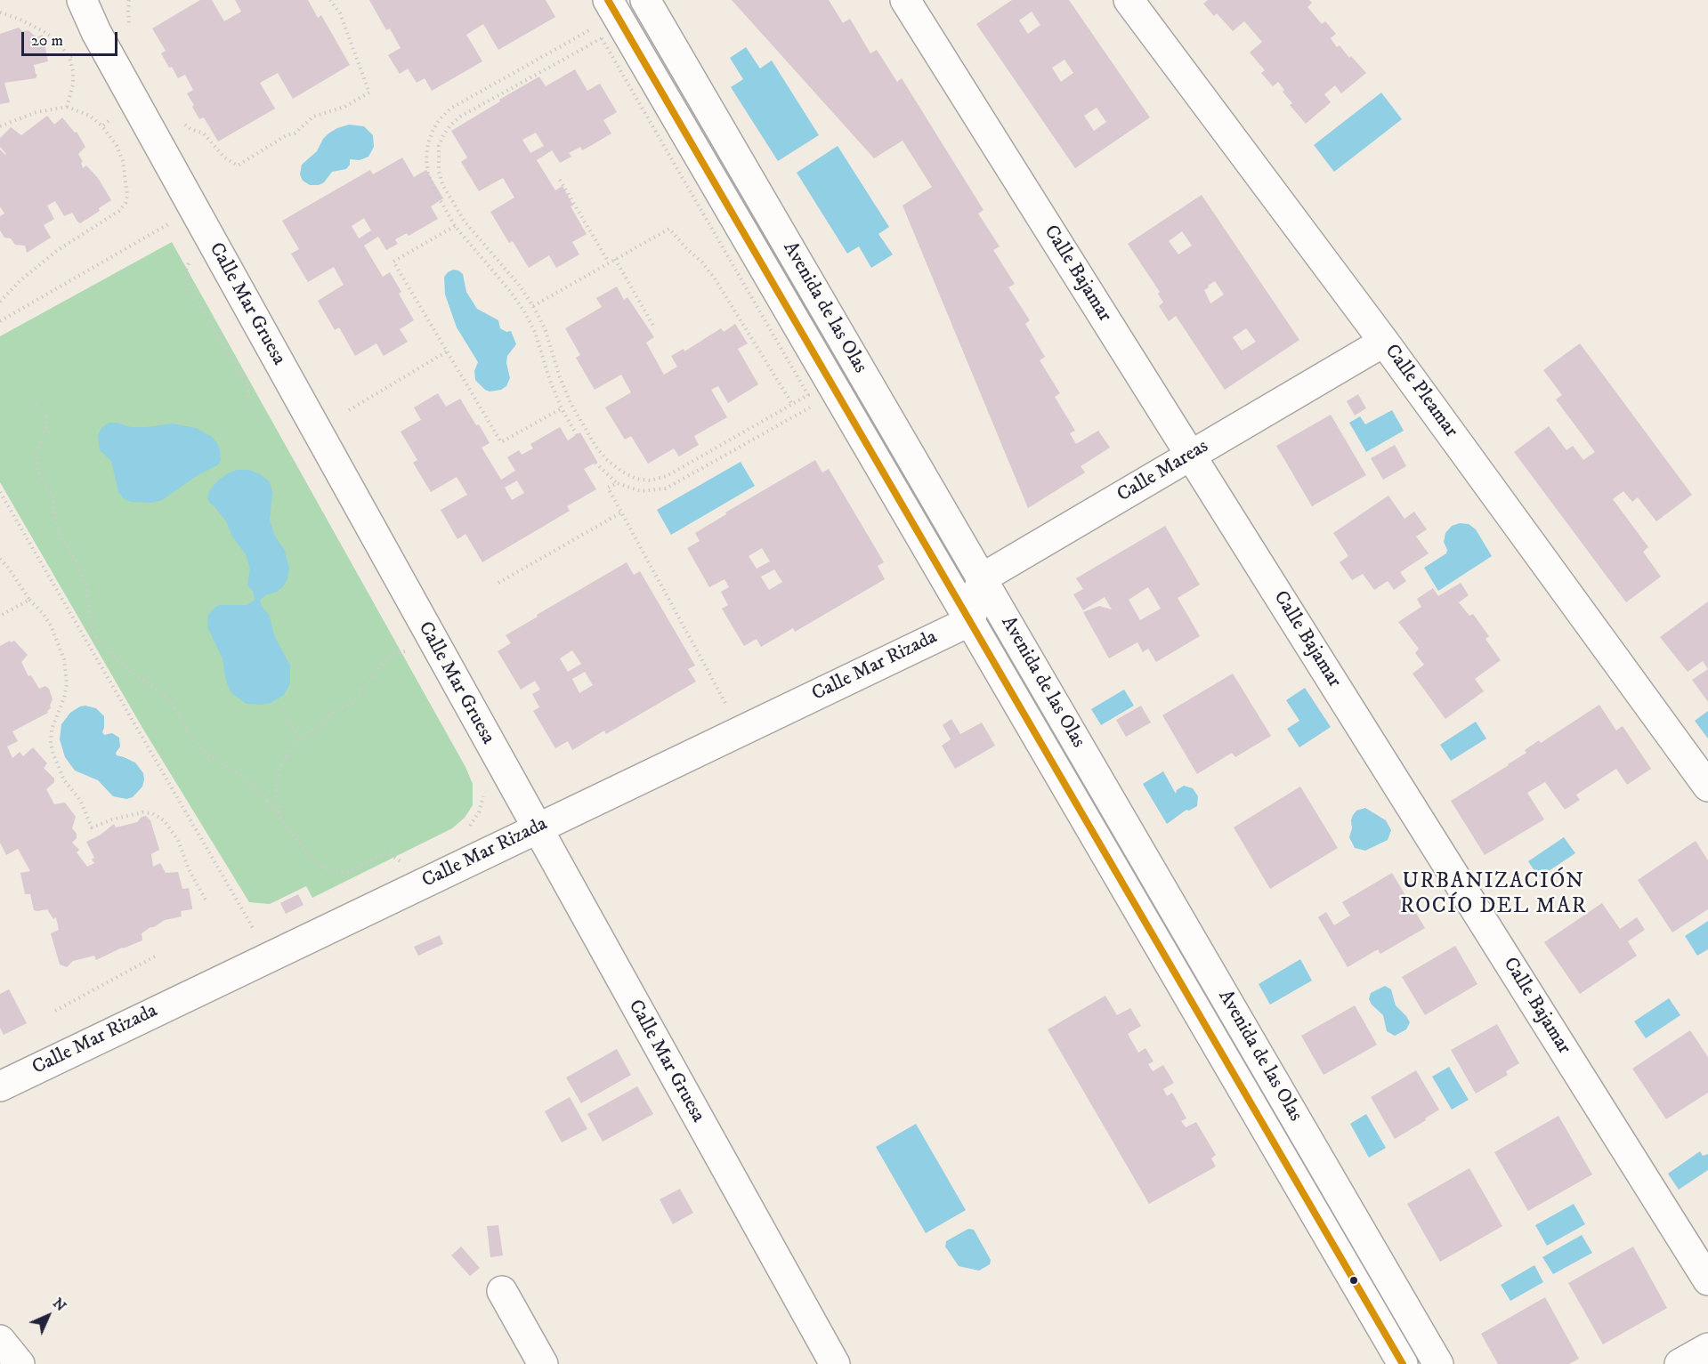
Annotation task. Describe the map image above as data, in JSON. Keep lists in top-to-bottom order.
{
  "streets": {
    "street": [
      "Calle Bajamar",
      "Calle Mar Gruesa",
      "Avenida de las Olas",
      "Calle Pleamar",
      "Calle Mareas",
      "Calle Mar Rizada"
    ]
  },
  "crossings": [
    ["Calle Bajamar", "Calle Mareas"],
    ["Calle Mar Gruesa", "Calle Mar Rizada"],
    ["Avenida de las Olas", "Calle Mareas"],
    ["Avenida de las Olas", "Calle Mar Rizada"],
    ["Calle Pleamar", "Calle Mareas"]
  ],
  "districts": ["URBANIZACIÓN ROCÍO DEL MAR"],
  "scale_bar": "20 m",
  "north": "top right"
}
